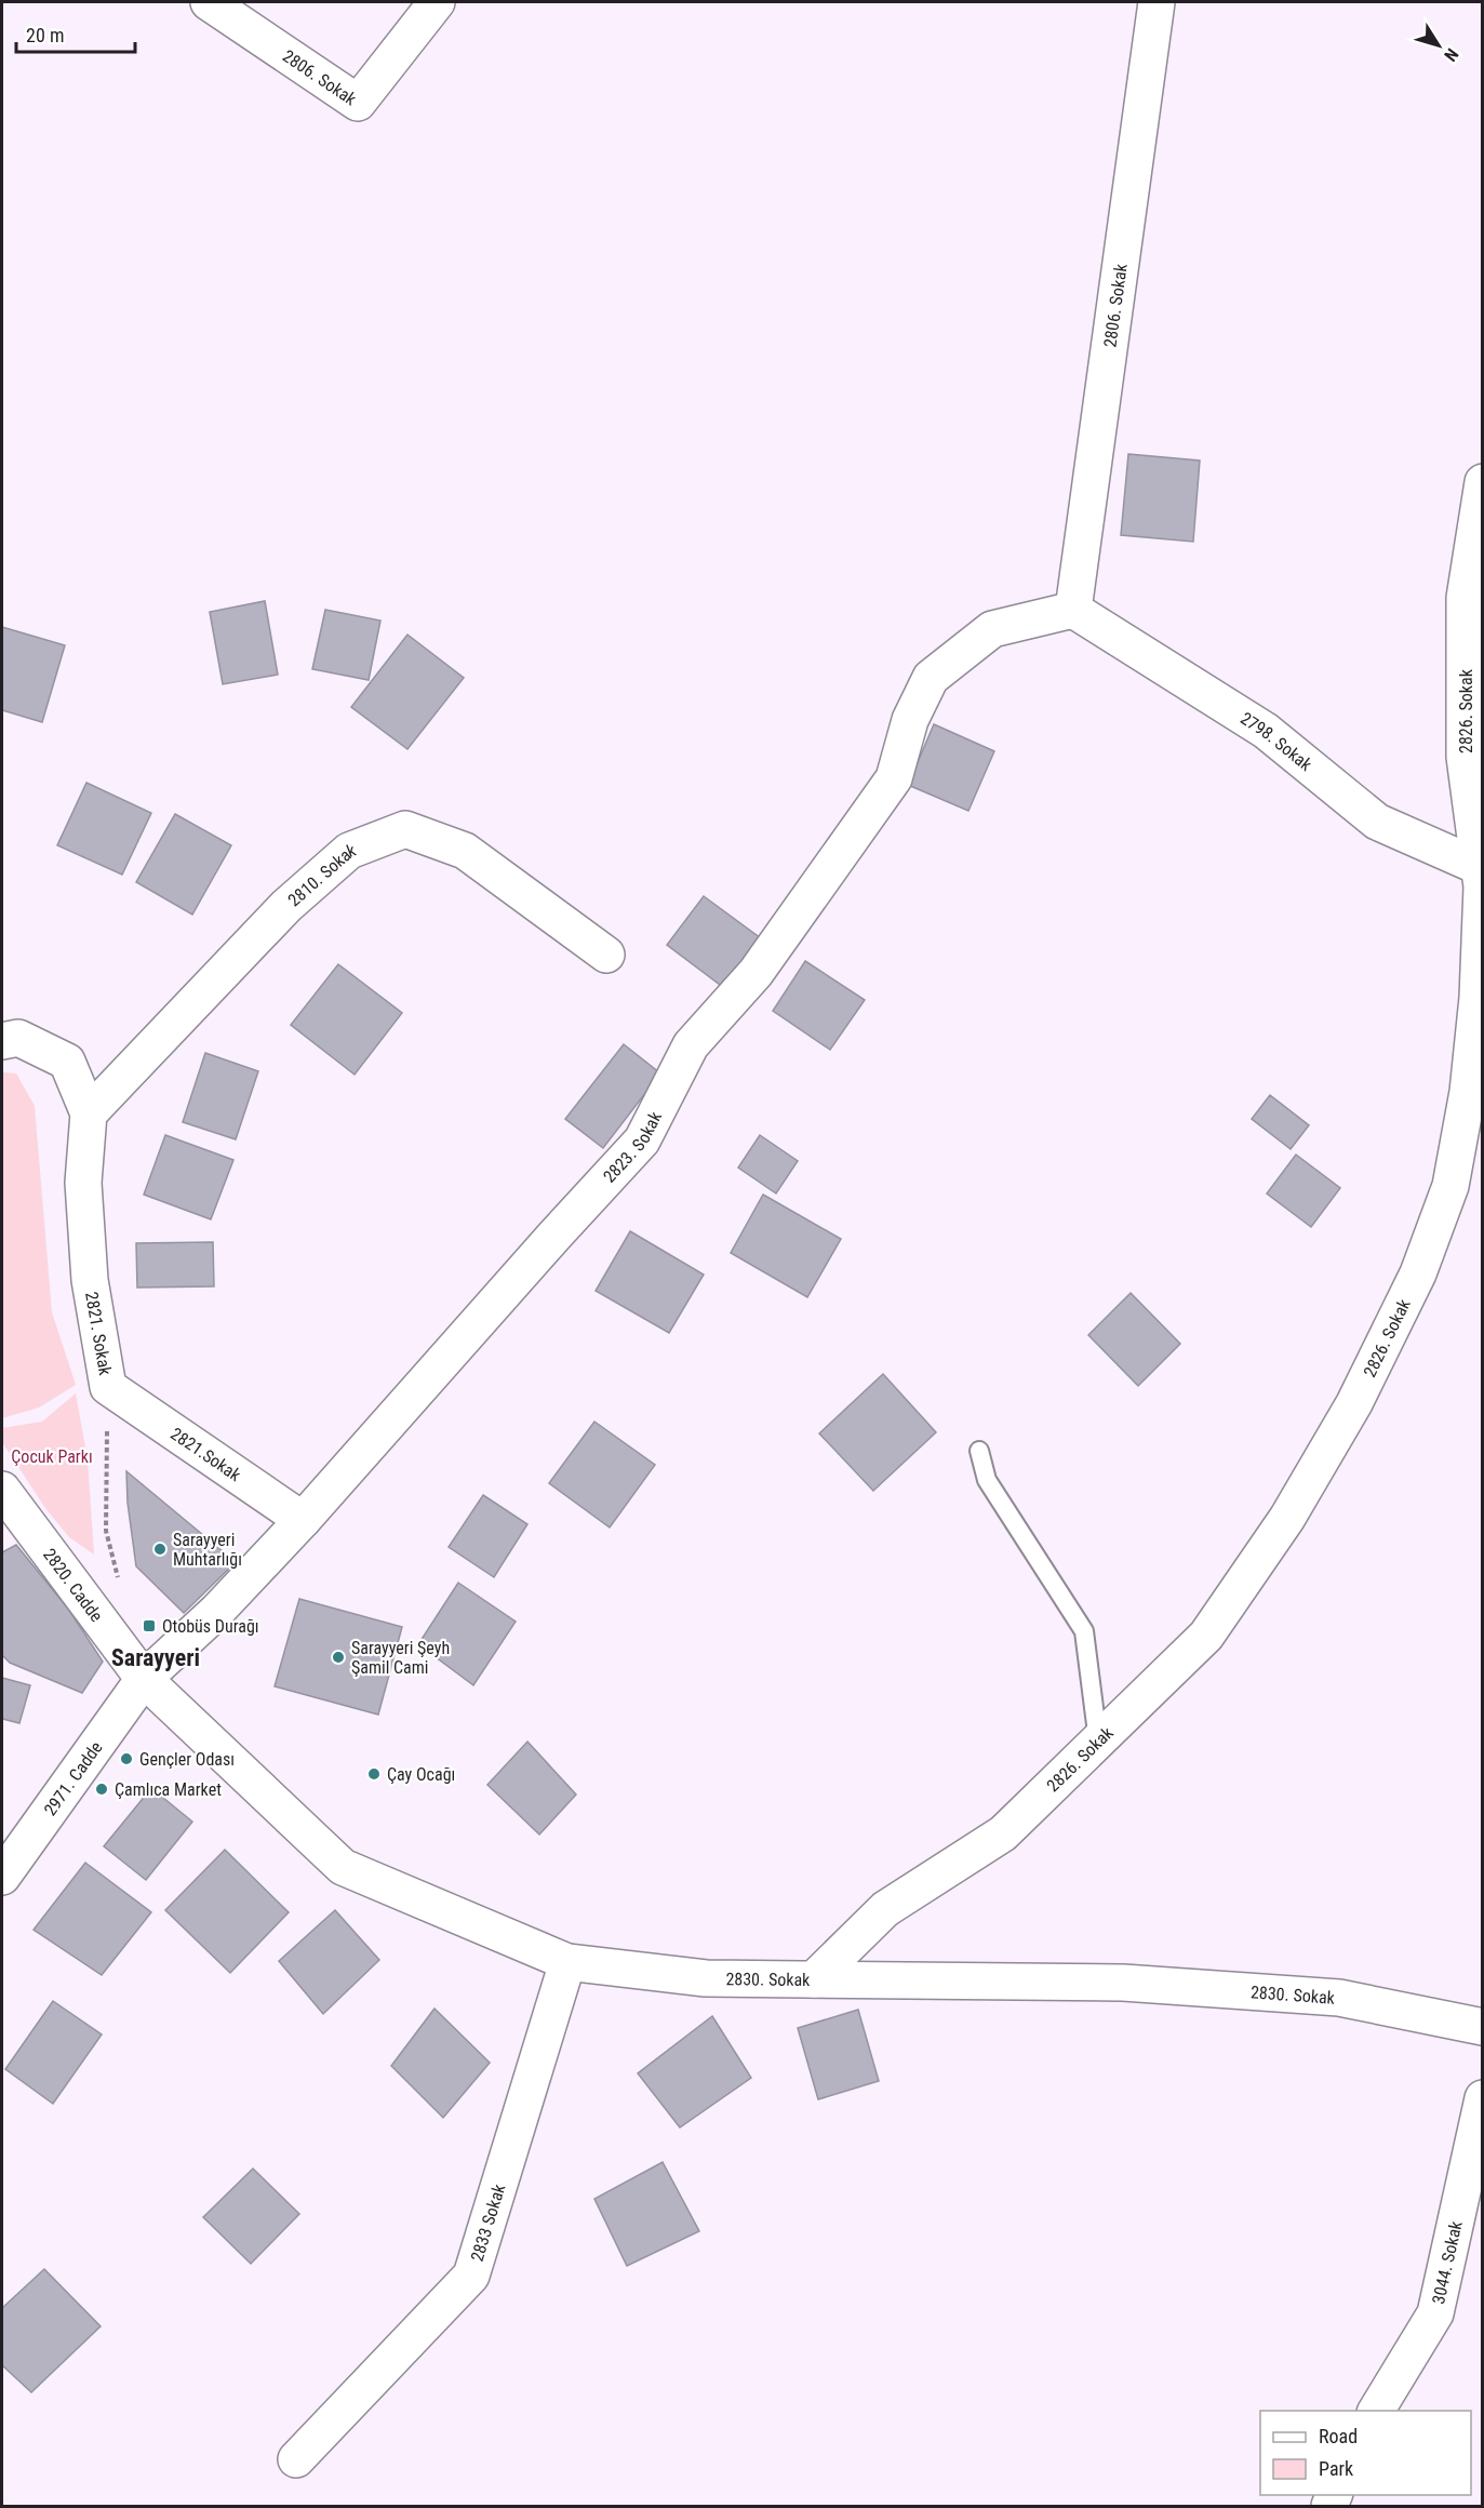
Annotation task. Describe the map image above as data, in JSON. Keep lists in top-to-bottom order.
{
  "streets": {
    "street": [
      "2806. Sokak",
      "2826. Sokak",
      "2798. Sokak",
      "2810. Sokak",
      "2823. Sokak",
      "2821. Sokak",
      "2821.Sokak",
      "2820. Cadde",
      "2971. Cadde",
      "2830. Sokak",
      "2833 Sokak",
      "3044. Sokak"
    ]
  },
  "crossings": [
    ["2806. Sokak", "2798. Sokak"],
    ["2806. Sokak", "2823. Sokak"],
    ["2826. Sokak", "2798. Sokak"],
    ["2826. Sokak", "2830. Sokak"],
    ["2798. Sokak", "2823. Sokak"],
    ["2810. Sokak", "2821. Sokak"],
    ["2823. Sokak", "2821.Sokak"],
    ["2823. Sokak", "2820. Cadde"],
    ["2823. Sokak", "2971. Cadde"],
    ["2823. Sokak", "2830. Sokak"],
    ["2821. Sokak", "2821.Sokak"],
    ["2820. Cadde", "2971. Cadde"],
    ["2820. Cadde", "2830. Sokak"],
    ["2971. Cadde", "2830. Sokak"],
    ["2830. Sokak", "2833 Sokak"]
  ],
  "districts": ["Sarayyeri"],
  "parks": ["Çocuk Parkı"],
  "places": {
    "other": [
      "Sarayyeri Muhtarlığı",
      "Sarayyeri Şeyh Şamil Cami",
      "Gençler Odası",
      "Çay Ocağı",
      "Çamlıca Market"
    ],
    "transit": ["Otobüs Durağı"]
  },
  "legend": ["Road", "Park"],
  "scale_bar": "20 m",
  "north": "bottom right"
}
